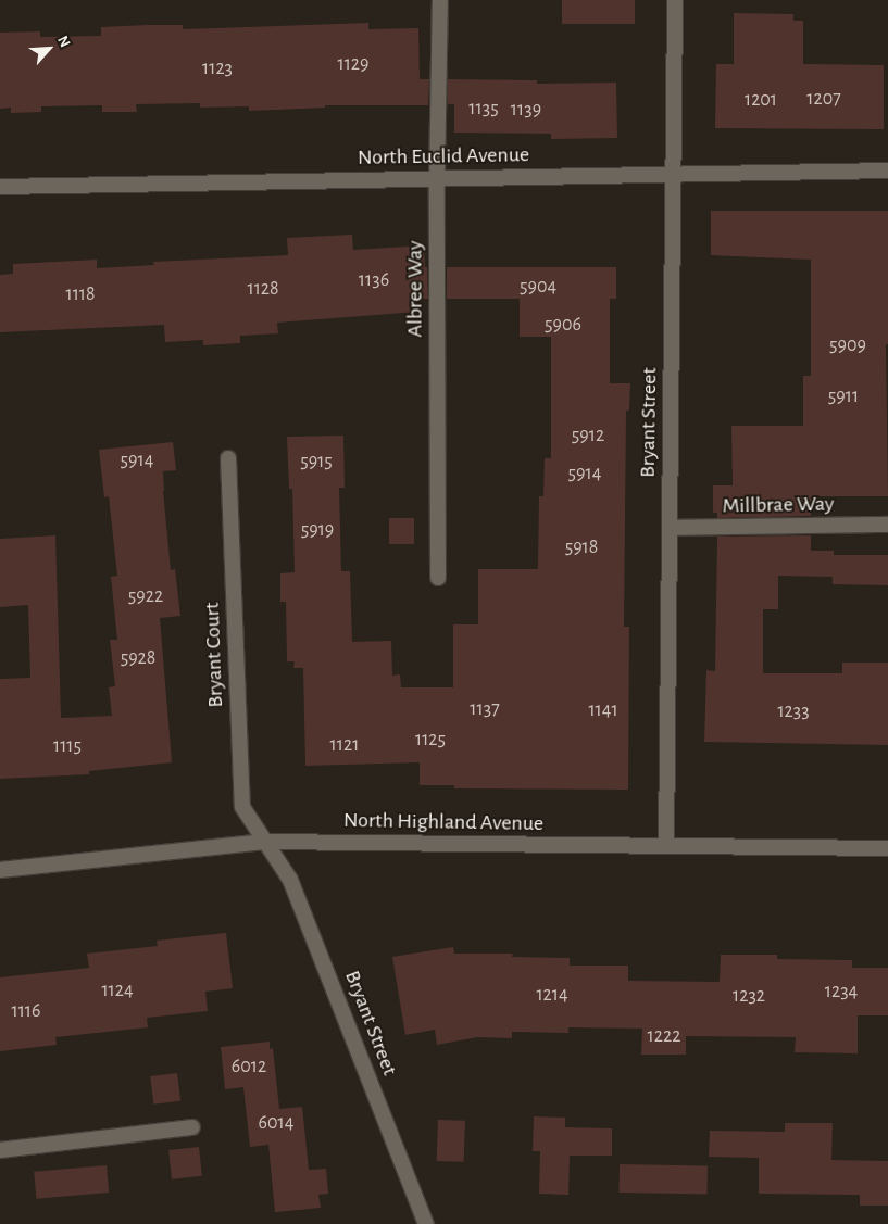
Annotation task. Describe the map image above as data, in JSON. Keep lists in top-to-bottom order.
{
  "streets": {
    "street": [
      "North Euclid Avenue",
      "Albree Way",
      "Bryant Street",
      "Millbrae Way",
      "Bryant Court",
      "North Highland Avenue"
    ]
  },
  "crossings": [
    ["North Euclid Avenue", "Albree Way"],
    ["North Euclid Avenue", "Bryant Street"],
    ["Bryant Street", "Millbrae Way"],
    ["Bryant Street", "Bryant Court"],
    ["Bryant Street", "North Highland Avenue"],
    ["Bryant Court", "North Highland Avenue"]
  ],
  "house_numbers": [
    "1129",
    "1123",
    "1207",
    "1201",
    "1135",
    "1139",
    "1136",
    "5904",
    "1128",
    "1118",
    "5906",
    "5909",
    "5911",
    "5912",
    "5914",
    "5915",
    "5914",
    "5919",
    "5918",
    "5922",
    "5928",
    "1137",
    "1141",
    "1233",
    "1125",
    "1121",
    "1115",
    "1124",
    "1234",
    "1214",
    "1232",
    "1116",
    "1222",
    "6012",
    "6014"
  ],
  "north": "top right"
}
